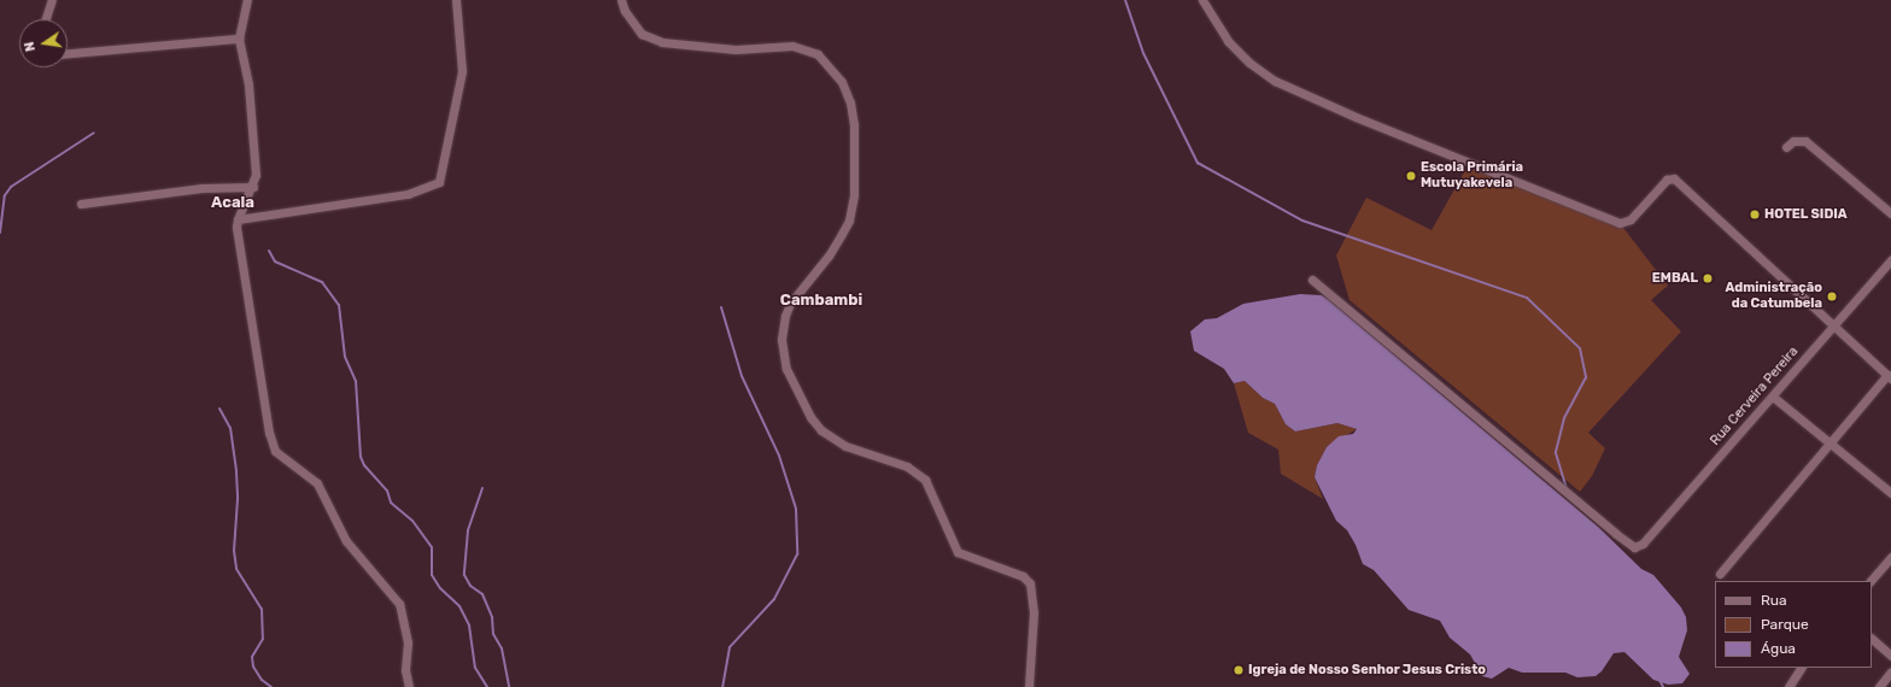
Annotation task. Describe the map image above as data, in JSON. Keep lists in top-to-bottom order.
{
  "streets": {
    "street": ["Rua Cerveira Pereira"]
  },
  "districts": ["Acala", "Cambambi"],
  "places": [
    "Escola Primária Mutuyakevela",
    "HOTEL SIDIA",
    "EMBAL",
    "Administração da Catumbela",
    "Igreja de Nosso Senhor Jesus Cristo"
  ],
  "legend": ["Rua", "Parque", "Água"],
  "north": "left"
}
